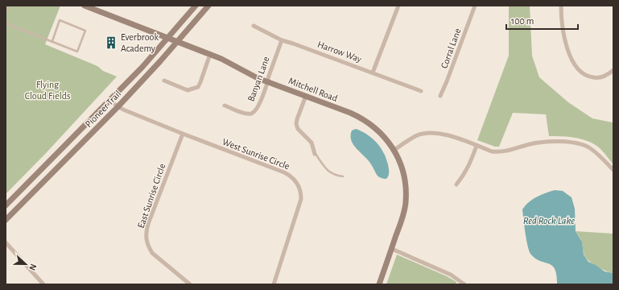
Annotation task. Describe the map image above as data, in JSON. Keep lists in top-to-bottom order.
{
  "streets": {
    "main road": ["Mitchell Road", "Pioneer Trail"],
    "street": [
      "Corral Lane",
      "Harrow Way",
      "Banyan Lane",
      "West Sunrise Circle",
      "East Sunrise Circle"
    ]
  },
  "crossings": [
    ["Harrow Way", "Banyan Lane"],
    ["Banyan Lane", "Mitchell Road"],
    ["Mitchell Road", "Pioneer Trail"],
    ["Pioneer Trail", "West Sunrise Circle"],
    ["West Sunrise Circle", "East Sunrise Circle"]
  ],
  "water": ["Red Rock Lake"],
  "parks": ["Flying Cloud Fields"],
  "places": {
    "building": ["Everbrook Academy"]
  },
  "scale_bar": "100 m",
  "north": "right"
}
